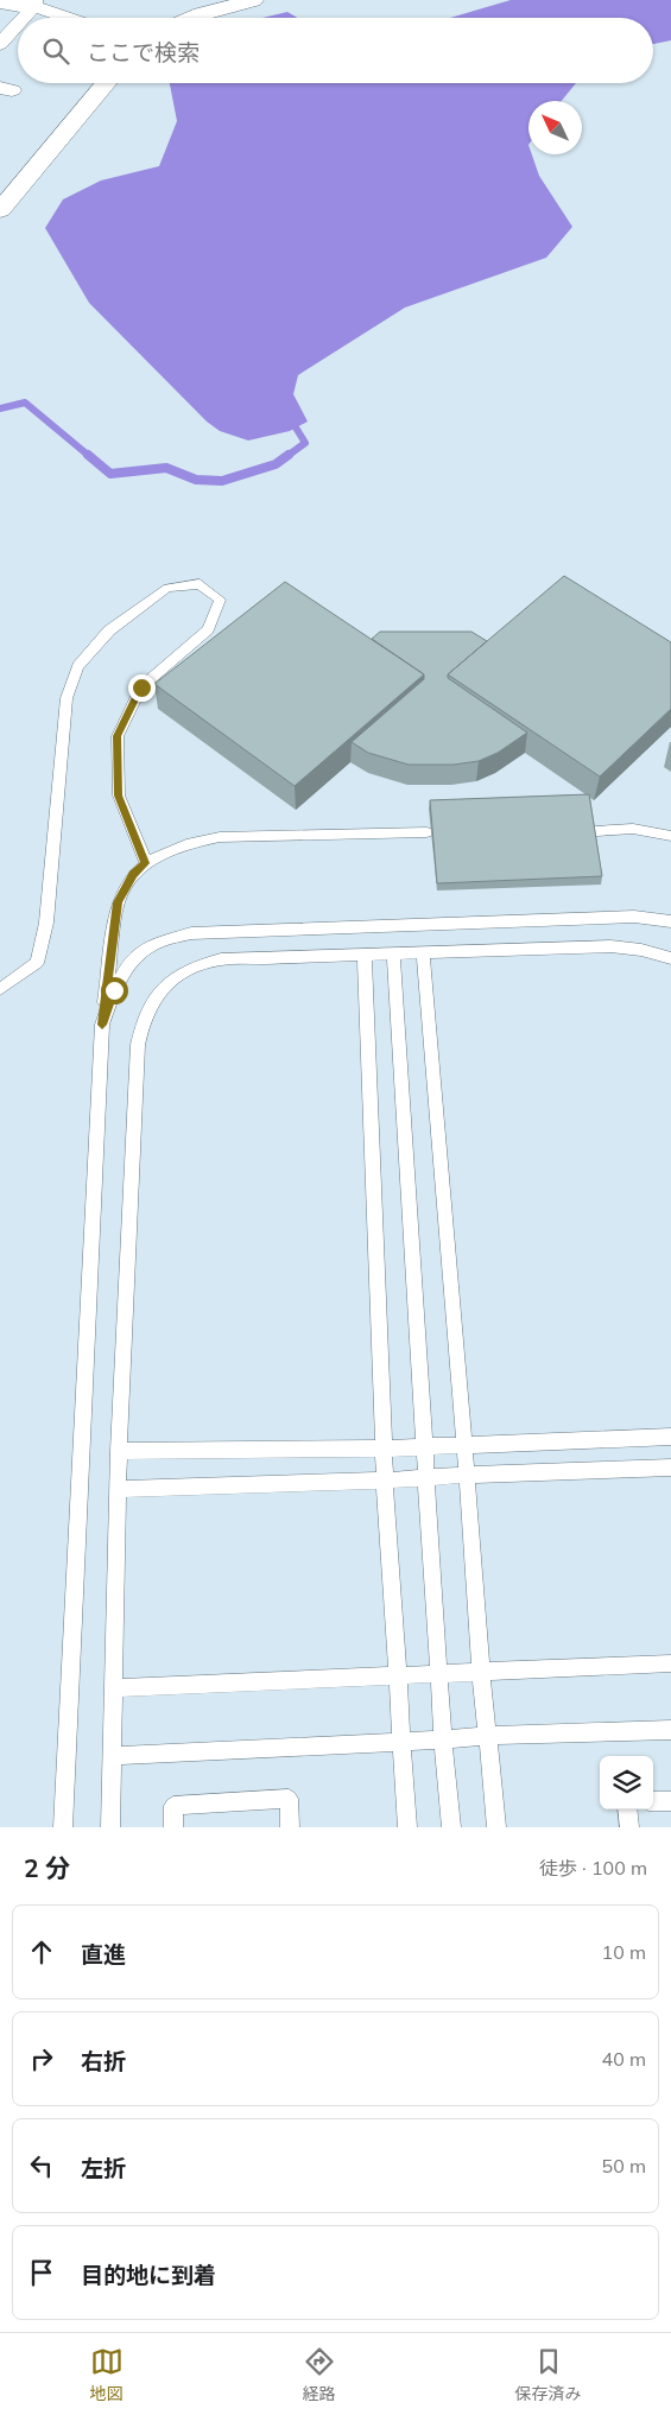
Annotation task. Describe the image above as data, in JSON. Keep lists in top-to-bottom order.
{
  "north": "top left",
  "page": {
    "search": "ここで検索",
    "heading": ["2 分", "徒歩 · 100 m"],
    "list": [
      ["直進", "10 m"],
      ["右折", "40 m"],
      ["左折", "50 m"],
      "目的地に到着"
    ],
    "nav": ["地図", "経路", "保存済み"]
  }
}
